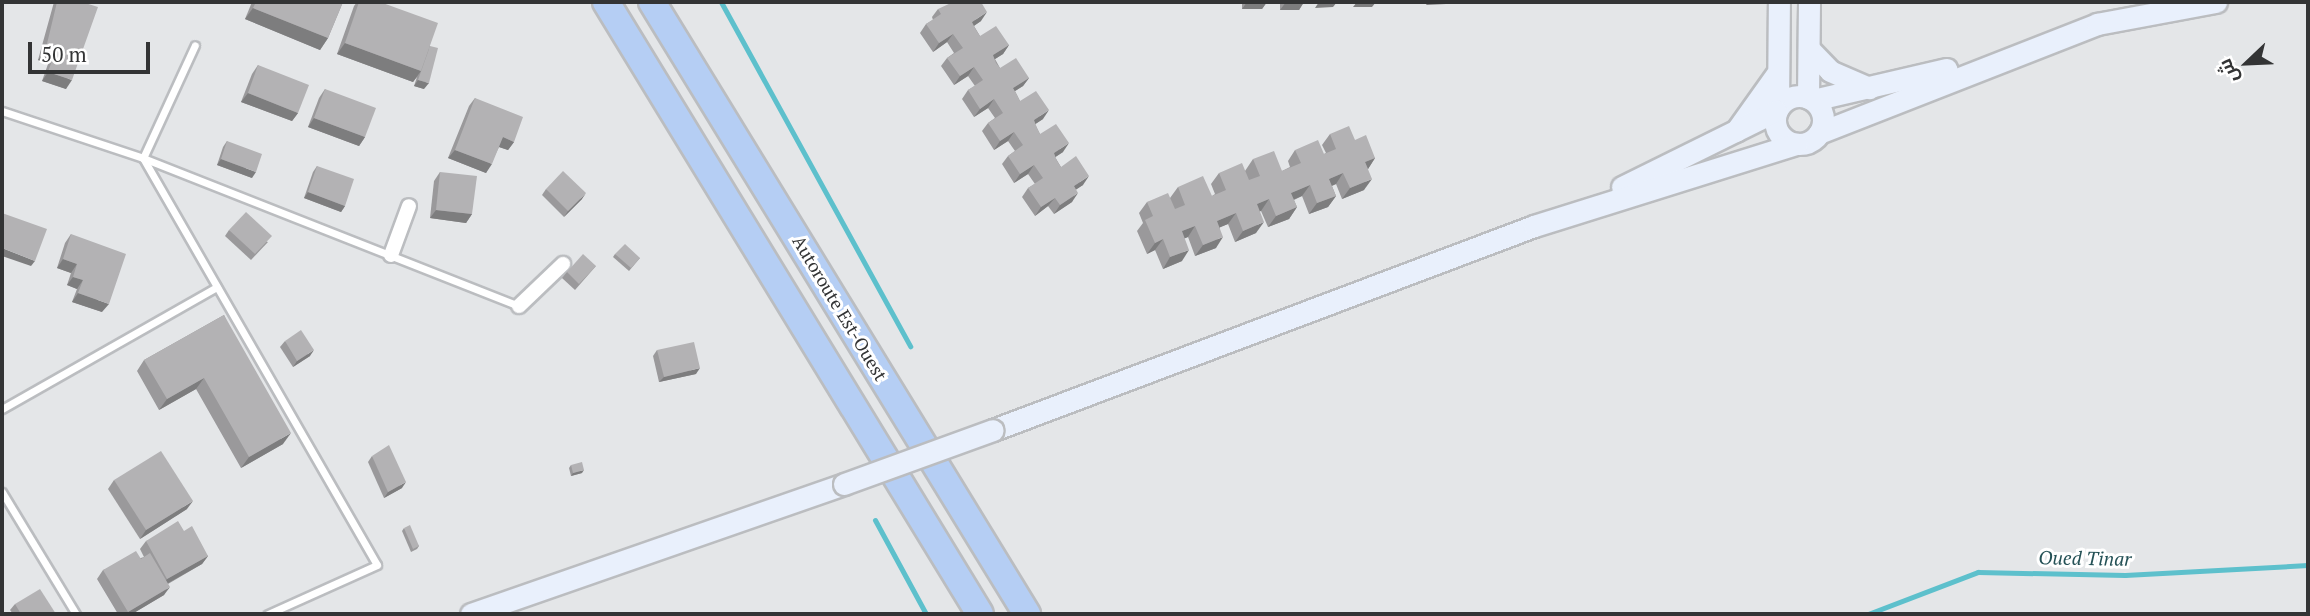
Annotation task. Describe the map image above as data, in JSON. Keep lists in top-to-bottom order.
{
  "streets": {
    "highway": ["Autoroute Est-Ouest"]
  },
  "water": ["Oued Tinar"],
  "scale_bar": "50 m",
  "north": "bottom left"
}
